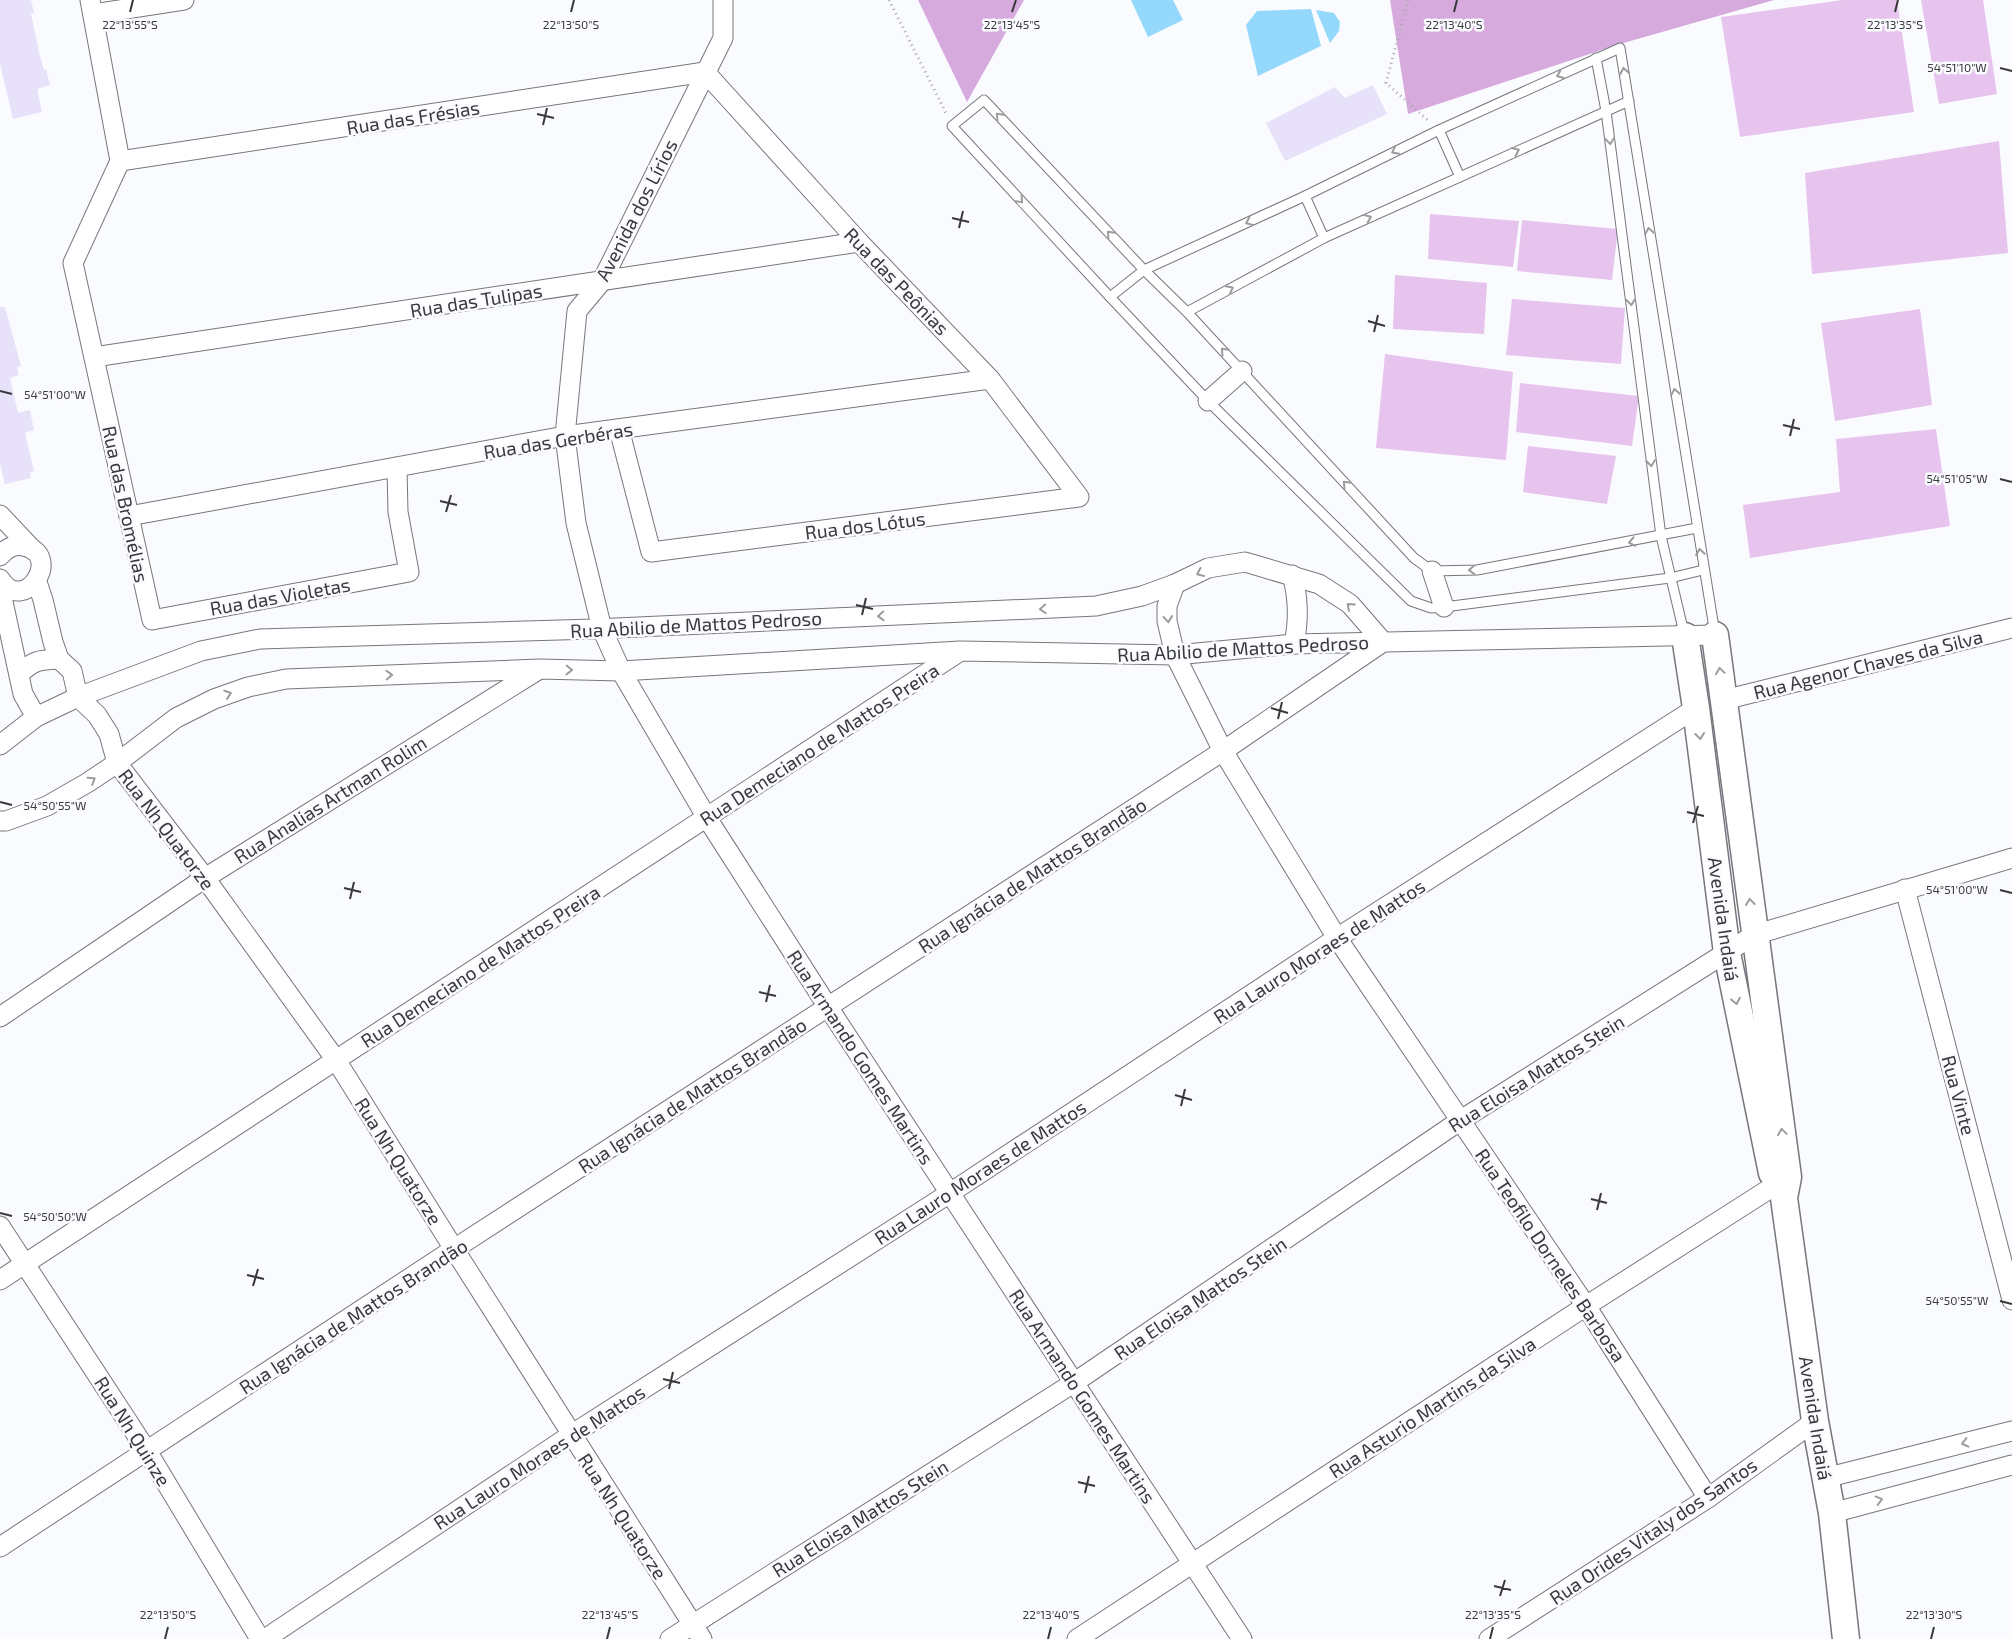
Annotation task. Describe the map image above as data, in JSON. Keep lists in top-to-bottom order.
{
  "streets": {
    "street": [
      "Rua das Frésias",
      "Avenida dos Lírios",
      "Rua das Peônias",
      "Rua das Tulipas",
      "Rua das Gerbéras",
      "Rua das Bromélias",
      "Rua dos Lótus",
      "Rua das Violetas",
      "Rua Abilio de Mattos Pedroso",
      "Rua Agenor Chaves da Silva",
      "Rua Demeciano de Mattos Preira",
      "Rua Analias Artman Rolim",
      "Rua Nh Quatorze",
      "Rua Ignácia de Mattos Brandão",
      "Avenida Indaiá",
      "Rua Lauro Moraes de Mattos",
      "Rua Armando Gomes Martins",
      "Rua Eloisa Mattos Stein",
      "Rua Vinte",
      "Rua Teofilo Dorneles Barbosa",
      "Rua Asturio Martins da Silva",
      "Rua Nh Quinze",
      "Rua Orides Vitaly dos Santos"
    ]
  },
  "crossings": [
    ["Rua das Frésias", "Avenida dos Lírios"],
    ["Rua das Frésias", "Rua das Peônias"],
    ["Rua das Frésias", "Rua das Bromélias"],
    ["Avenida dos Lírios", "Rua das Peônias"],
    ["Avenida dos Lírios", "Rua das Tulipas"],
    ["Avenida dos Lírios", "Rua das Gerbéras"],
    ["Avenida dos Lírios", "Rua Abilio de Mattos Pedroso"],
    ["Avenida dos Lírios", "Rua Armando Gomes Martins"],
    ["Rua das Peônias", "Rua das Tulipas"],
    ["Rua das Peônias", "Rua das Gerbéras"],
    ["Rua das Peônias", "Rua dos Lótus"],
    ["Rua das Tulipas", "Rua das Bromélias"],
    ["Rua das Gerbéras", "Rua das Bromélias"],
    ["Rua das Gerbéras", "Rua dos Lótus"],
    ["Rua das Gerbéras", "Rua das Violetas"],
    ["Rua das Bromélias", "Rua das Violetas"],
    ["Rua Abilio de Mattos Pedroso", "Rua Demeciano de Mattos Preira"],
    ["Rua Abilio de Mattos Pedroso", "Rua Analias Artman Rolim"],
    ["Rua Abilio de Mattos Pedroso", "Rua Nh Quatorze"],
    ["Rua Abilio de Mattos Pedroso", "Rua Ignácia de Mattos Brandão"],
    ["Rua Abilio de Mattos Pedroso", "Avenida Indaiá"],
    ["Rua Abilio de Mattos Pedroso", "Rua Armando Gomes Martins"],
    ["Rua Abilio de Mattos Pedroso", "Rua Teofilo Dorneles Barbosa"],
    ["Rua Agenor Chaves da Silva", "Avenida Indaiá"],
    ["Rua Demeciano de Mattos Preira", "Rua Nh Quatorze"],
    ["Rua Demeciano de Mattos Preira", "Rua Armando Gomes Martins"],
    ["Rua Demeciano de Mattos Preira", "Rua Nh Quinze"],
    ["Rua Analias Artman Rolim", "Rua Nh Quatorze"],
    ["Rua Nh Quatorze", "Rua Ignácia de Mattos Brandão"],
    ["Rua Nh Quatorze", "Rua Lauro Moraes de Mattos"],
    ["Rua Nh Quatorze", "Rua Eloisa Mattos Stein"],
    ["Rua Ignácia de Mattos Brandão", "Rua Armando Gomes Martins"],
    ["Rua Ignácia de Mattos Brandão", "Rua Teofilo Dorneles Barbosa"],
    ["Rua Ignácia de Mattos Brandão", "Rua Nh Quinze"],
    ["Avenida Indaiá", "Rua Lauro Moraes de Mattos"],
    ["Avenida Indaiá", "Rua Eloisa Mattos Stein"],
    ["Avenida Indaiá", "Rua Asturio Martins da Silva"],
    ["Avenida Indaiá", "Rua Orides Vitaly dos Santos"],
    ["Rua Lauro Moraes de Mattos", "Rua Armando Gomes Martins"],
    ["Rua Lauro Moraes de Mattos", "Rua Teofilo Dorneles Barbosa"],
    ["Rua Armando Gomes Martins", "Rua Eloisa Mattos Stein"],
    ["Rua Armando Gomes Martins", "Rua Asturio Martins da Silva"],
    ["Rua Eloisa Mattos Stein", "Rua Vinte"],
    ["Rua Eloisa Mattos Stein", "Rua Teofilo Dorneles Barbosa"],
    ["Rua Teofilo Dorneles Barbosa", "Rua Asturio Martins da Silva"],
    ["Rua Teofilo Dorneles Barbosa", "Rua Orides Vitaly dos Santos"]
  ],
  "coordinates": [
    "22°13'50\"S",
    "22°13'45\"S",
    "22°13'40\"S",
    "22°13'35\"S",
    "22°13'55\"S",
    "54°51'10\"W",
    "54°51'00\"W",
    "54°51'05\"W",
    "54°50'55\"W",
    "54°50'50\"W",
    "22°13'30\"S"
  ]
}
